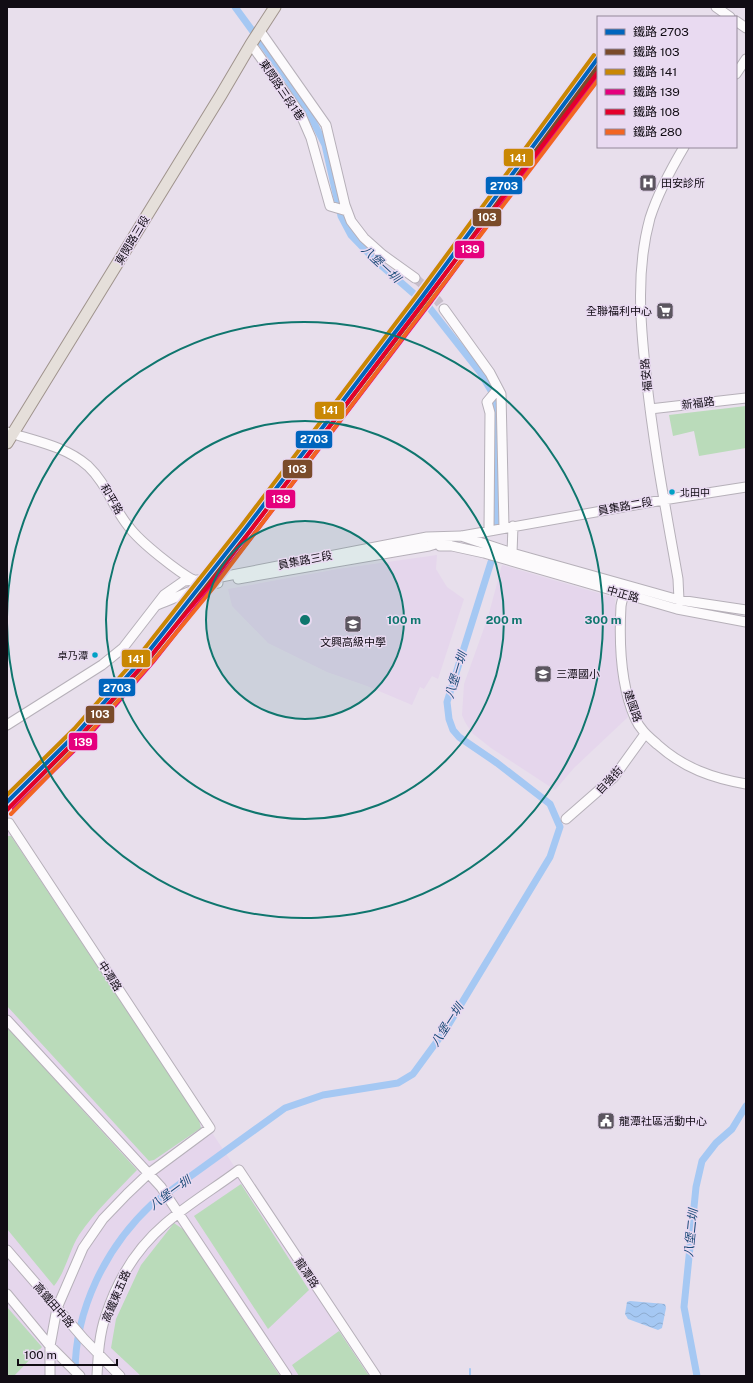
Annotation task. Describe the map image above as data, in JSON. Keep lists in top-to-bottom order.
{
  "streets": {
    "main road": ["東閔路三段"],
    "street": [
      "東閔路三段1巷",
      "福安路",
      "新福路",
      "和平路",
      "員集路二段",
      "員集路三段",
      "中正路",
      "建國路",
      "自強街",
      "中潭路",
      "龍潭路",
      "高鐵東五路",
      "高鐵田中路"
    ]
  },
  "crossings": [
    ["東閔路三段1巷", "東閔路三段"],
    ["東閔路三段", "和平路"],
    ["福安路", "新福路"],
    ["福安路", "員集路二段"],
    ["福安路", "中正路"],
    ["和平路", "員集路三段"],
    ["中正路", "建國路"],
    ["建國路", "自強街"],
    ["龍潭路", "高鐵東五路"],
    ["高鐵東五路", "高鐵田中路"]
  ],
  "water": ["八堡一圳", "八堡二圳"],
  "places": {
    "hospital": ["田安診所"],
    "supermarket": ["全聯福利中心"],
    "other": ["北田中", "卓乃潭"],
    "school or university": ["文興高級中學", "三潭國小"],
    "public building": ["龍潭社區活動中心"]
  },
  "lines": [
    "rail line 141",
    "rail line 2703",
    "rail line 103",
    "rail line 108",
    "rail line 139",
    "rail line 280"
  ],
  "legend": [
    "鐵路 2703",
    "鐵路 103",
    "鐵路 141",
    "鐵路 139",
    "鐵路 108",
    "鐵路 280"
  ],
  "scale_bar": "100 m",
  "rings": ["100 m", "200 m", "300 m"]
}
